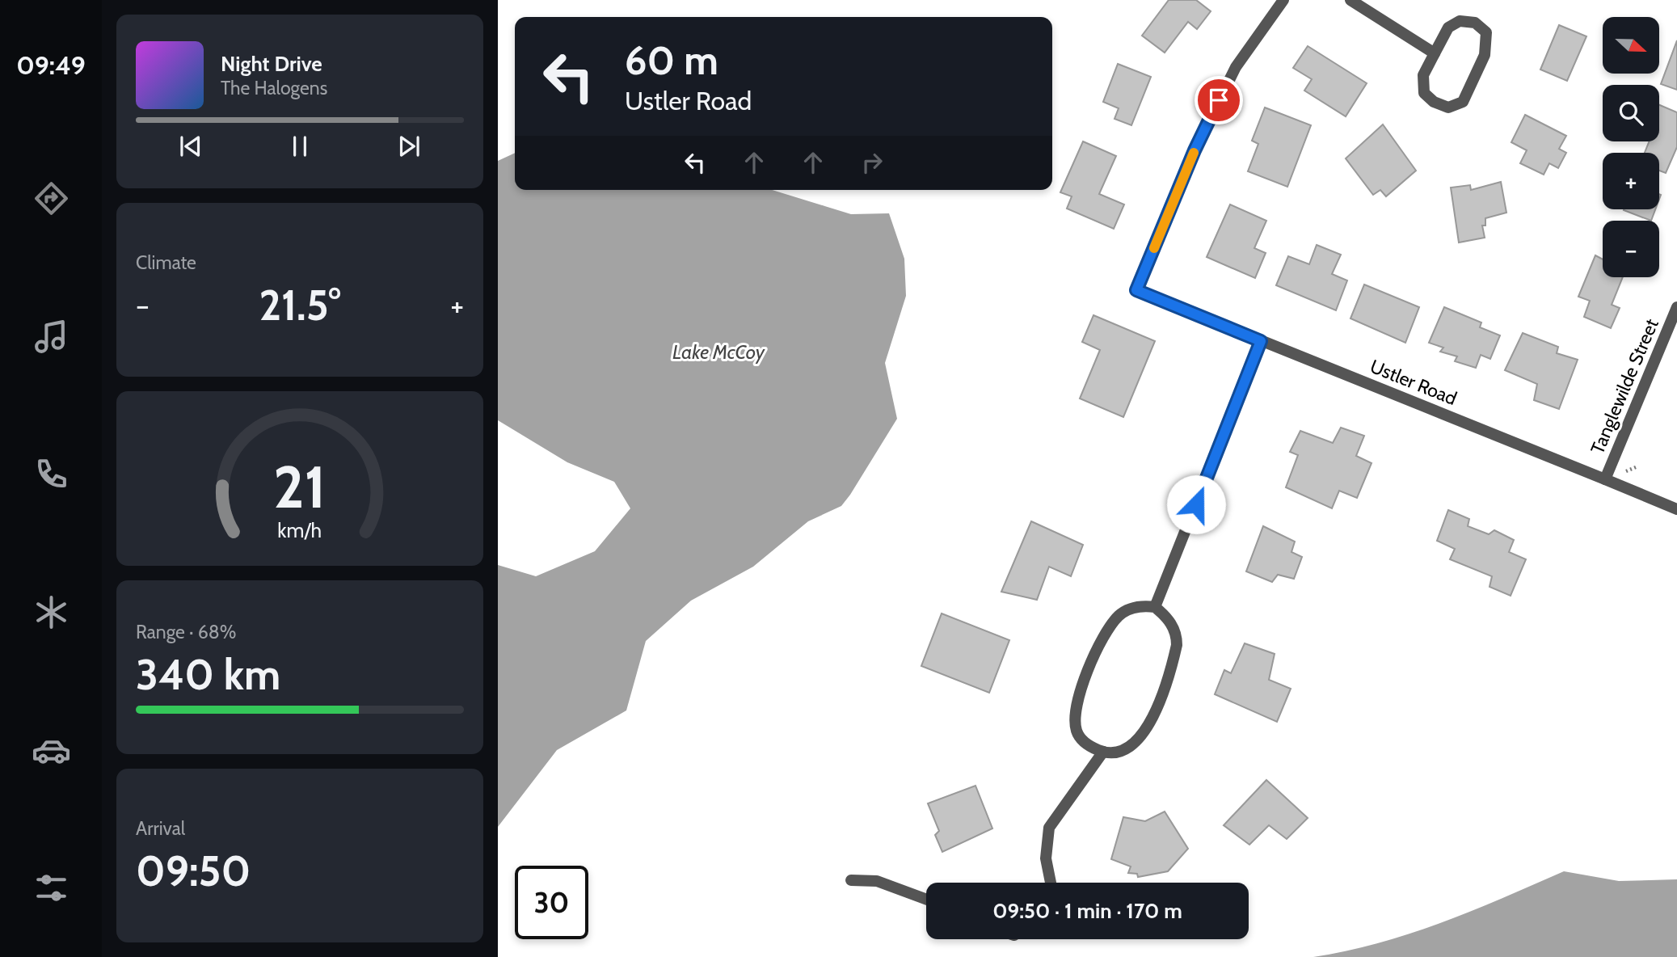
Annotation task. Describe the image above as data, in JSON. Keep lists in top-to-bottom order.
{
  "streets": {
    "street": ["Ustler Road", "Tanglewilde Street"]
  },
  "crossings": [
    ["Ustler Road", "Tanglewilde Street"]
  ],
  "water": ["Lake McCoy"],
  "north": "right",
  "page": {
    "tabs": "09:49",
    "map_buttons": ["+", "−"],
    "turn": ["60 m", "Ustler Road"],
    "song": ["Night Drive", "The Halogens"],
    "tile": [
      "Climate",
      ["Range · 68%", "340 km"],
      ["Arrival", "09:50"]
    ],
    "heat": ["−", "21.5°", "+"],
    "limit": "30",
    "trip": "09:50 · 1 min · 170 m",
    "gauge": ["21", "km/h"]
  }
}
